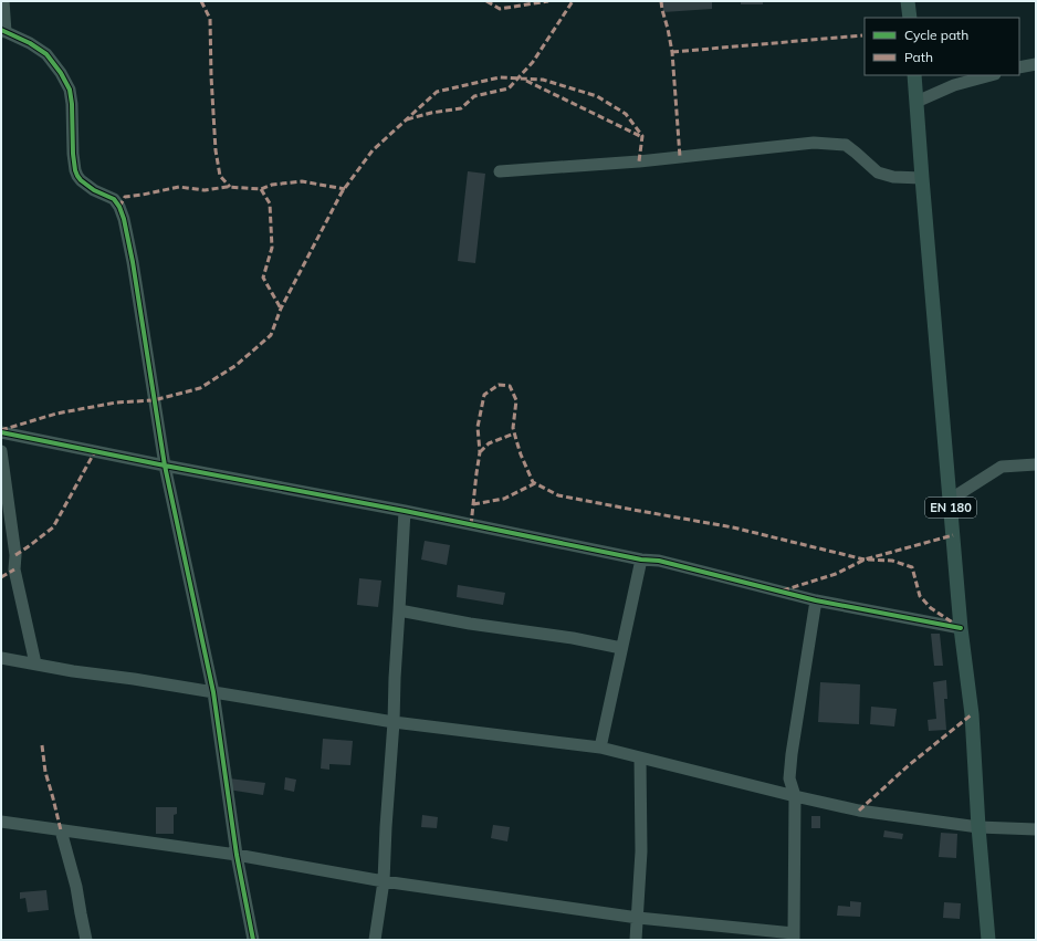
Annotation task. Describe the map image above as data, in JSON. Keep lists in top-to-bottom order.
{
  "streets": {
    "main road": ["EN 180"]
  },
  "legend": ["Cycle path", "Path"]
}
